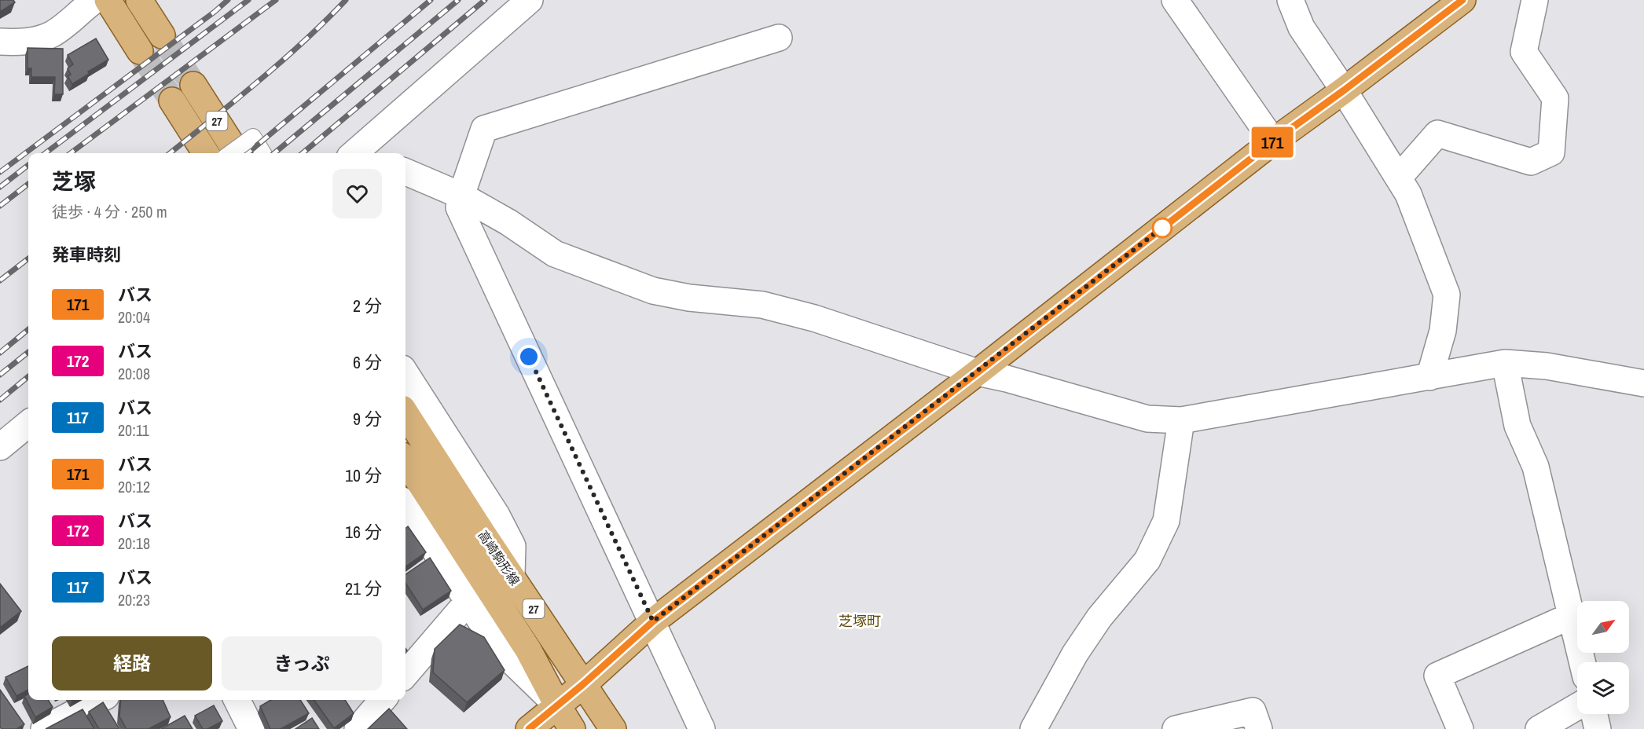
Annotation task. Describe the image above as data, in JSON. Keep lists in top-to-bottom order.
{
  "streets": {
    "main road": ["27", "高崎駒形線"]
  },
  "districts": ["芝塚町"],
  "lines": ["bus line 171"],
  "north": "top right",
  "page": {
    "on_map": "171",
    "heading": [
      ["芝塚", "徒歩 · 4 分 · 250 m"],
      "発車時刻"
    ],
    "list": [
      {
        "mark": "171",
        "name": "バス",
        "note": "20:04",
        "value": "2 分"
      },
      {
        "mark": "172",
        "name": "バス",
        "note": "20:08",
        "value": "6 分"
      },
      {
        "mark": "117",
        "name": "バス",
        "note": "20:11",
        "value": "9 分"
      },
      {
        "mark": "171",
        "name": "バス",
        "note": "20:12",
        "value": "10 分"
      },
      {
        "mark": "172",
        "name": "バス",
        "note": "20:18",
        "value": "16 分"
      },
      {
        "mark": "117",
        "name": "バス",
        "note": "20:23",
        "value": "21 分"
      }
    ],
    "buttons": ["経路", "きっぷ"]
  }
}
